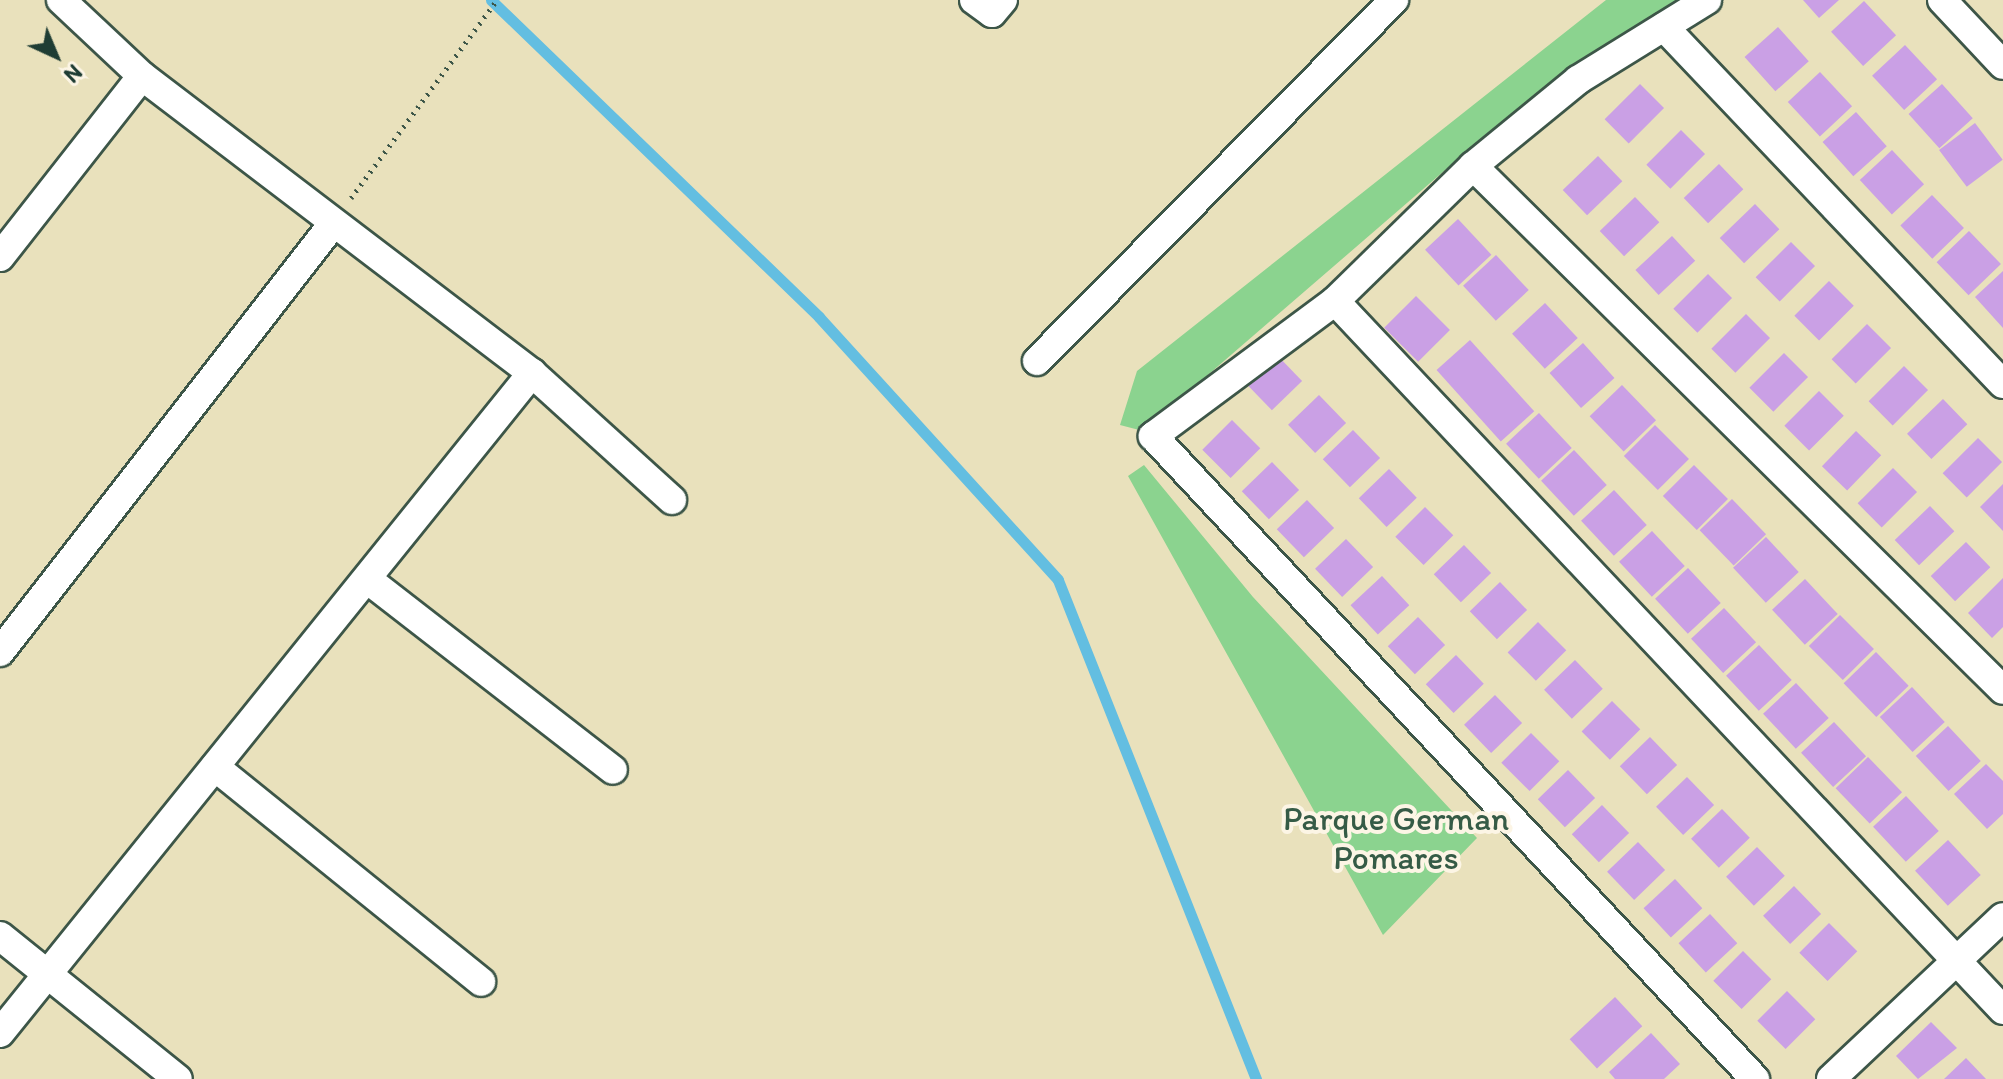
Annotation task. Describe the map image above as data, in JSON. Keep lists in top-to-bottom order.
{
  "parks": ["Parque German Pomares"],
  "north": "bottom right"
}
